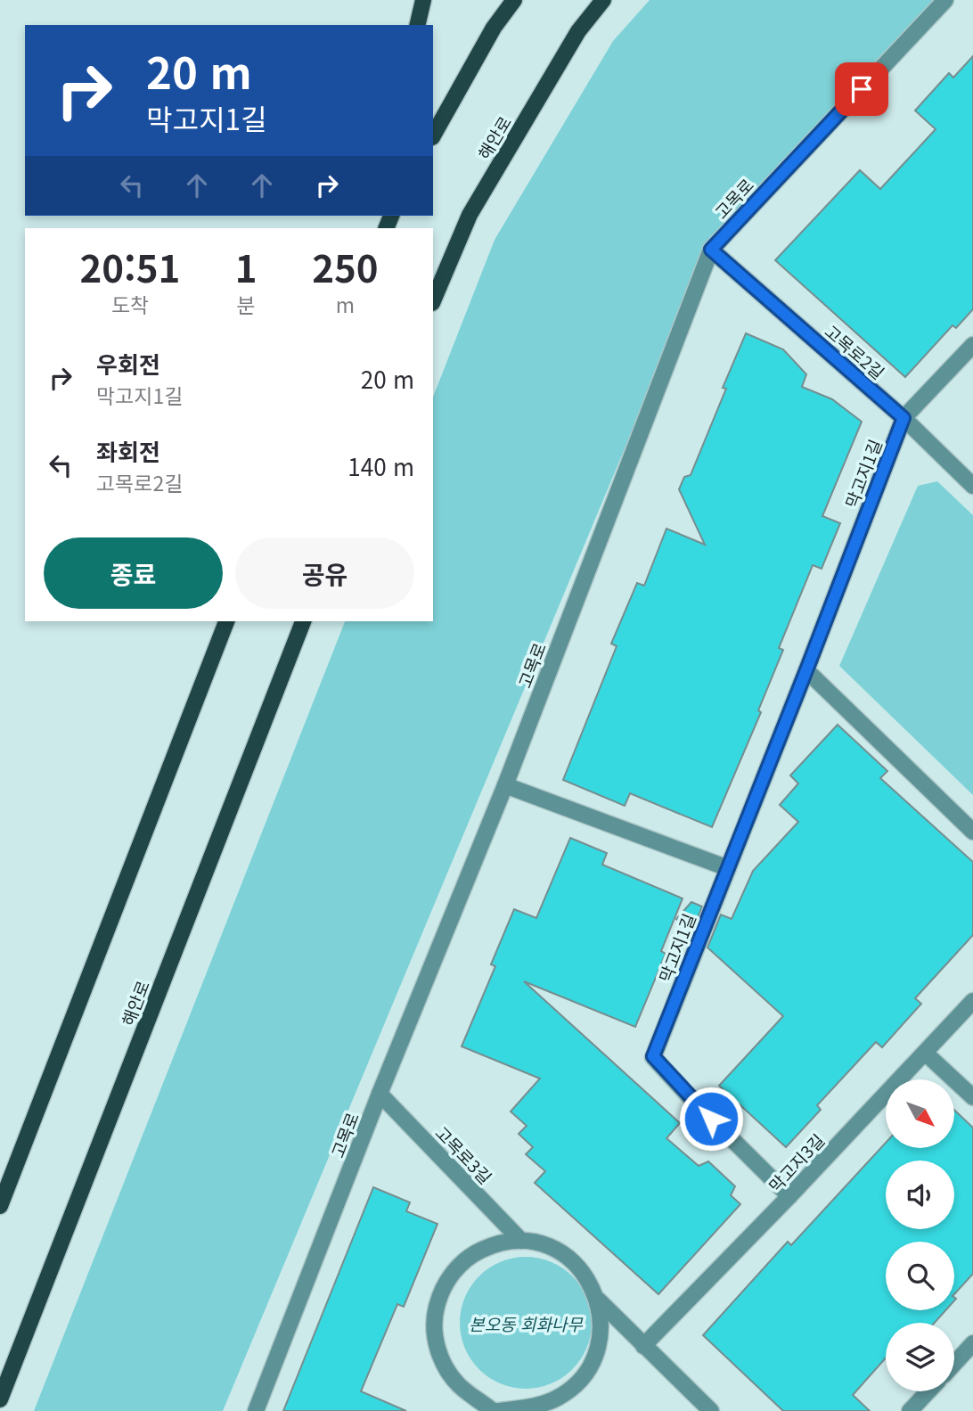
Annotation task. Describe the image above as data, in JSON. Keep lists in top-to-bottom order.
{
  "streets": {
    "main road": ["해안로"],
    "street": [
      "고목로",
      "고목로2길",
      "막고지1길",
      "고목로3길",
      "막고지3길"
    ]
  },
  "crossings": [
    ["고목로", "고목로2길"],
    ["고목로", "고목로3길"],
    ["고목로2길", "막고지1길"],
    ["막고지1길", "막고지3길"]
  ],
  "parks": ["본오동 회화나무"],
  "north": "bottom right",
  "page": {
    "turn": ["20 m", "막고지1길"],
    "eta": [
      "20:51",
      "도착",
      "1",
      "분",
      "250",
      "m"
    ],
    "list": [
      {
        "name": "우회전",
        "note": "막고지1길",
        "value": "20 m"
      },
      {
        "name": "좌회전",
        "note": "고목로2길",
        "value": "140 m"
      }
    ],
    "buttons": ["종료", "공유"]
  }
}
